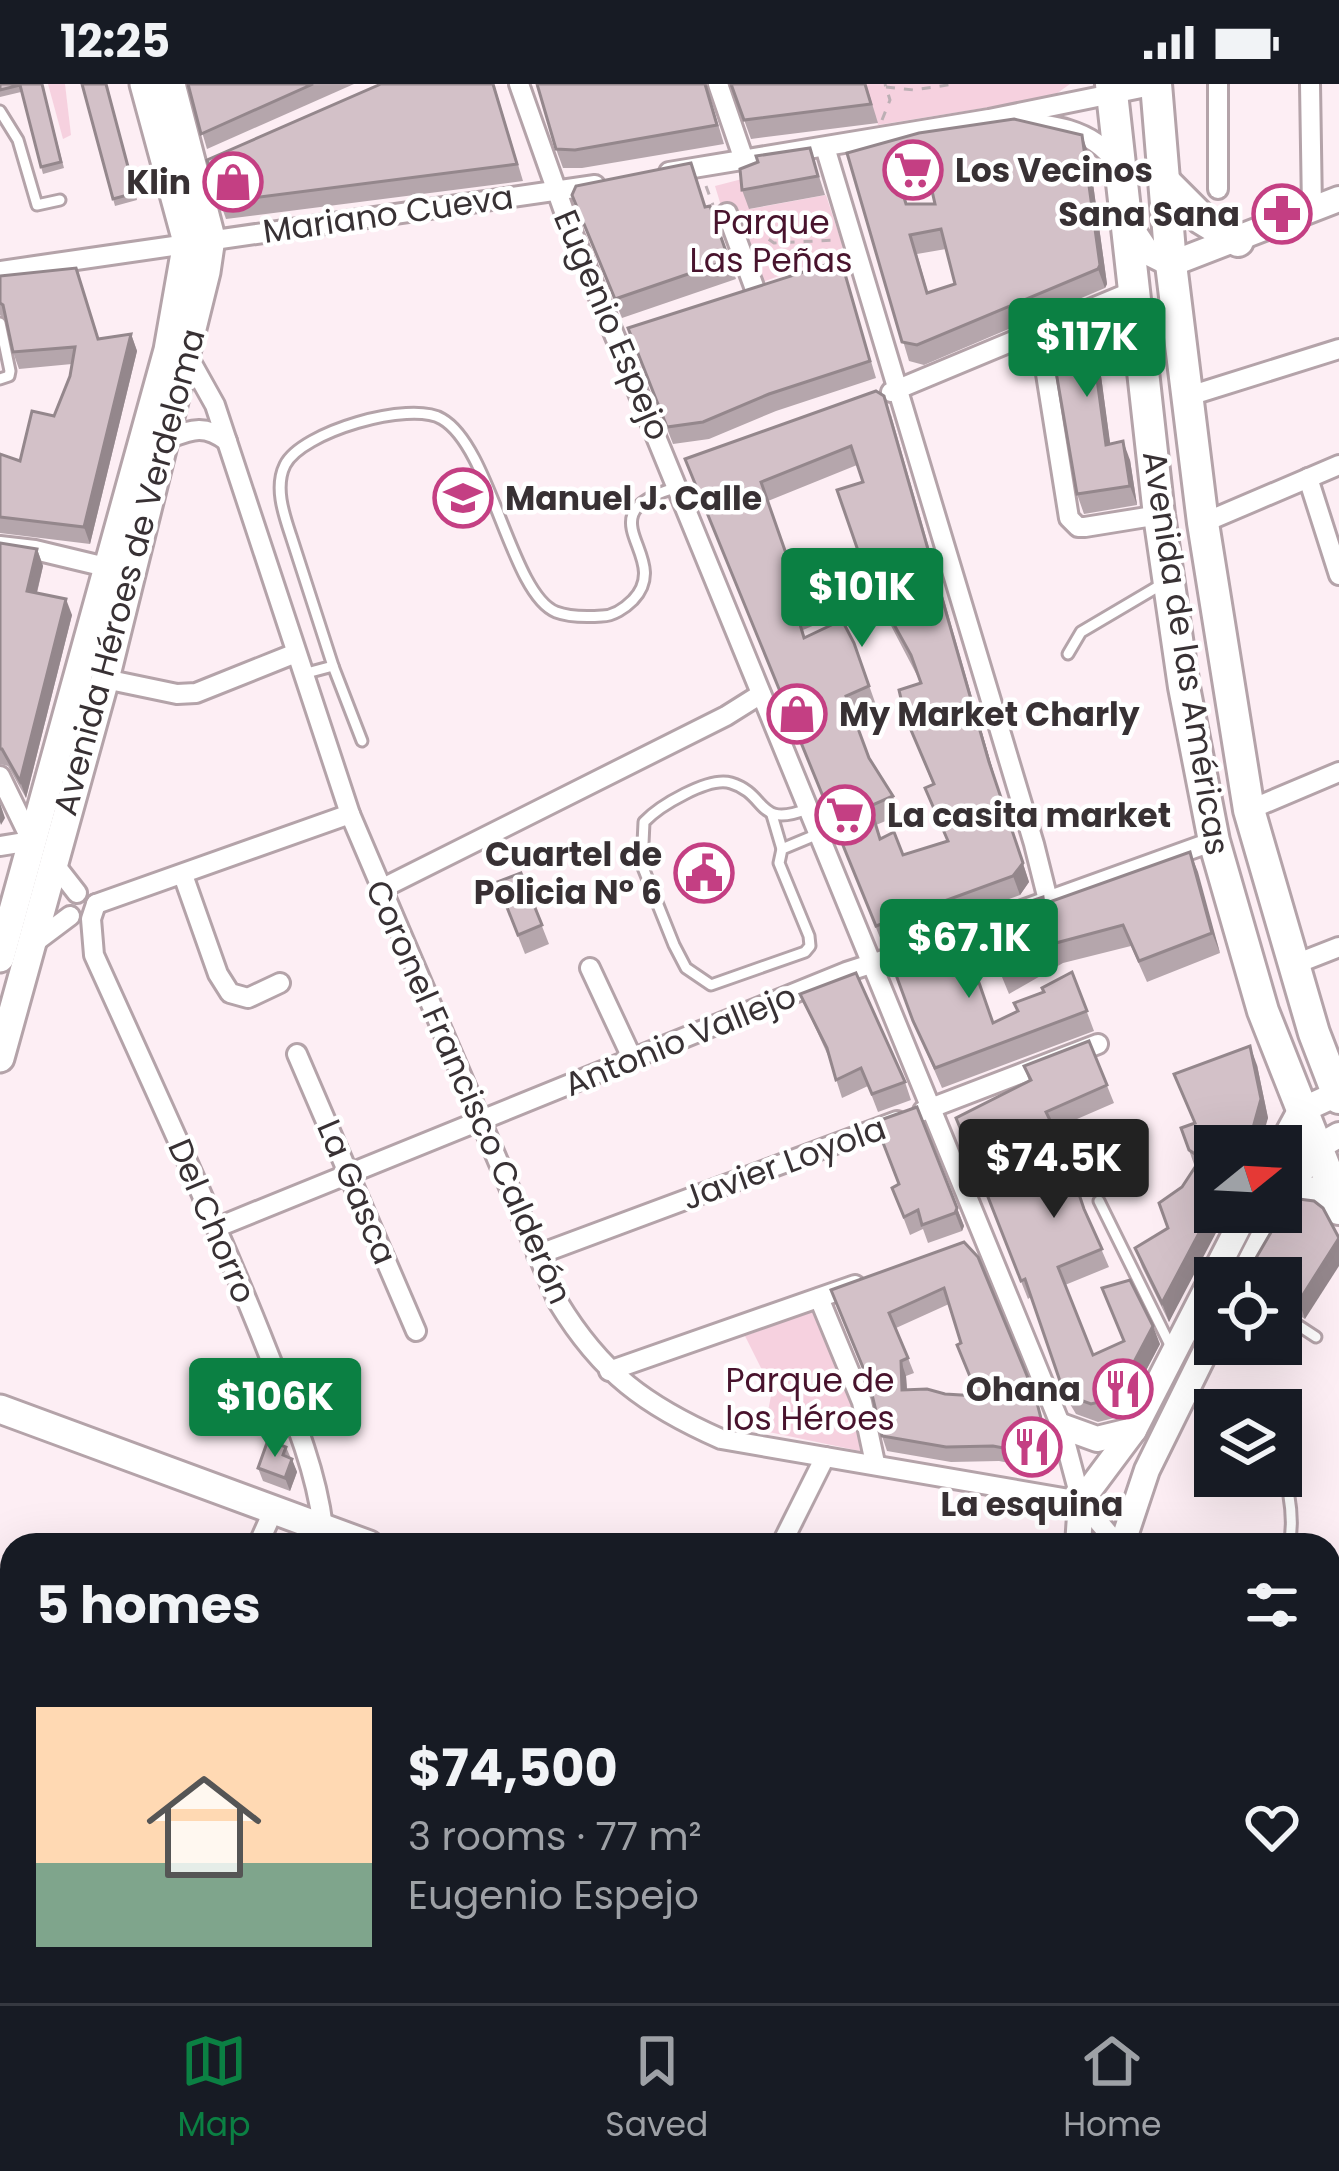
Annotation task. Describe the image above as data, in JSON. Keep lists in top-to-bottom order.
{
  "streets": {
    "main road": ["Avenida Héroes de Verdeloma", "Avenida de las Américas"],
    "street": [
      "Mariano Cueva",
      "Eugenio Espejo",
      "Antonio Vallejo",
      "Coronel Francisco Calderón",
      "Javier Loyola",
      "La Gasca",
      "Del Chorro"
    ]
  },
  "crossings": [
    ["Mariano Cueva", "Eugenio Espejo"],
    ["Mariano Cueva", "Avenida Héroes de Verdeloma"],
    ["Eugenio Espejo", "Antonio Vallejo"],
    ["Eugenio Espejo", "Coronel Francisco Calderón"],
    ["Eugenio Espejo", "Javier Loyola"],
    ["Avenida Héroes de Verdeloma", "Coronel Francisco Calderón"],
    ["Avenida de las Américas", "Antonio Vallejo"],
    ["Antonio Vallejo", "Coronel Francisco Calderón"],
    ["Antonio Vallejo", "La Gasca"],
    ["Antonio Vallejo", "Del Chorro"],
    ["Coronel Francisco Calderón", "Javier Loyola"]
  ],
  "parks": ["Parque Las Peñas", "Parque de los Héroes"],
  "places": {
    "supermarket": ["Los Vecinos", "La casita market"],
    "shop": ["Klin", "My Market Charly"],
    "pharmacy": ["Sana Sana"],
    "school or university": ["Manuel J. Calle"],
    "public building": ["Cuartel de Policia N° 6"],
    "restaurant": ["Ohana", "La esquina"]
  },
  "north": "right",
  "page": {
    "status": "12:25",
    "price": [
      "$117K",
      "$101K",
      "$67.1K",
      "$74.5K",
      "$106K"
    ],
    "heading": "5 homes",
    "list": [
      {
        "name": "$74,500",
        "note": "3 rooms · 77 m² · Eugenio Espejo"
      }
    ],
    "tabs": ["Map", "Saved", "Home"]
  }
}
